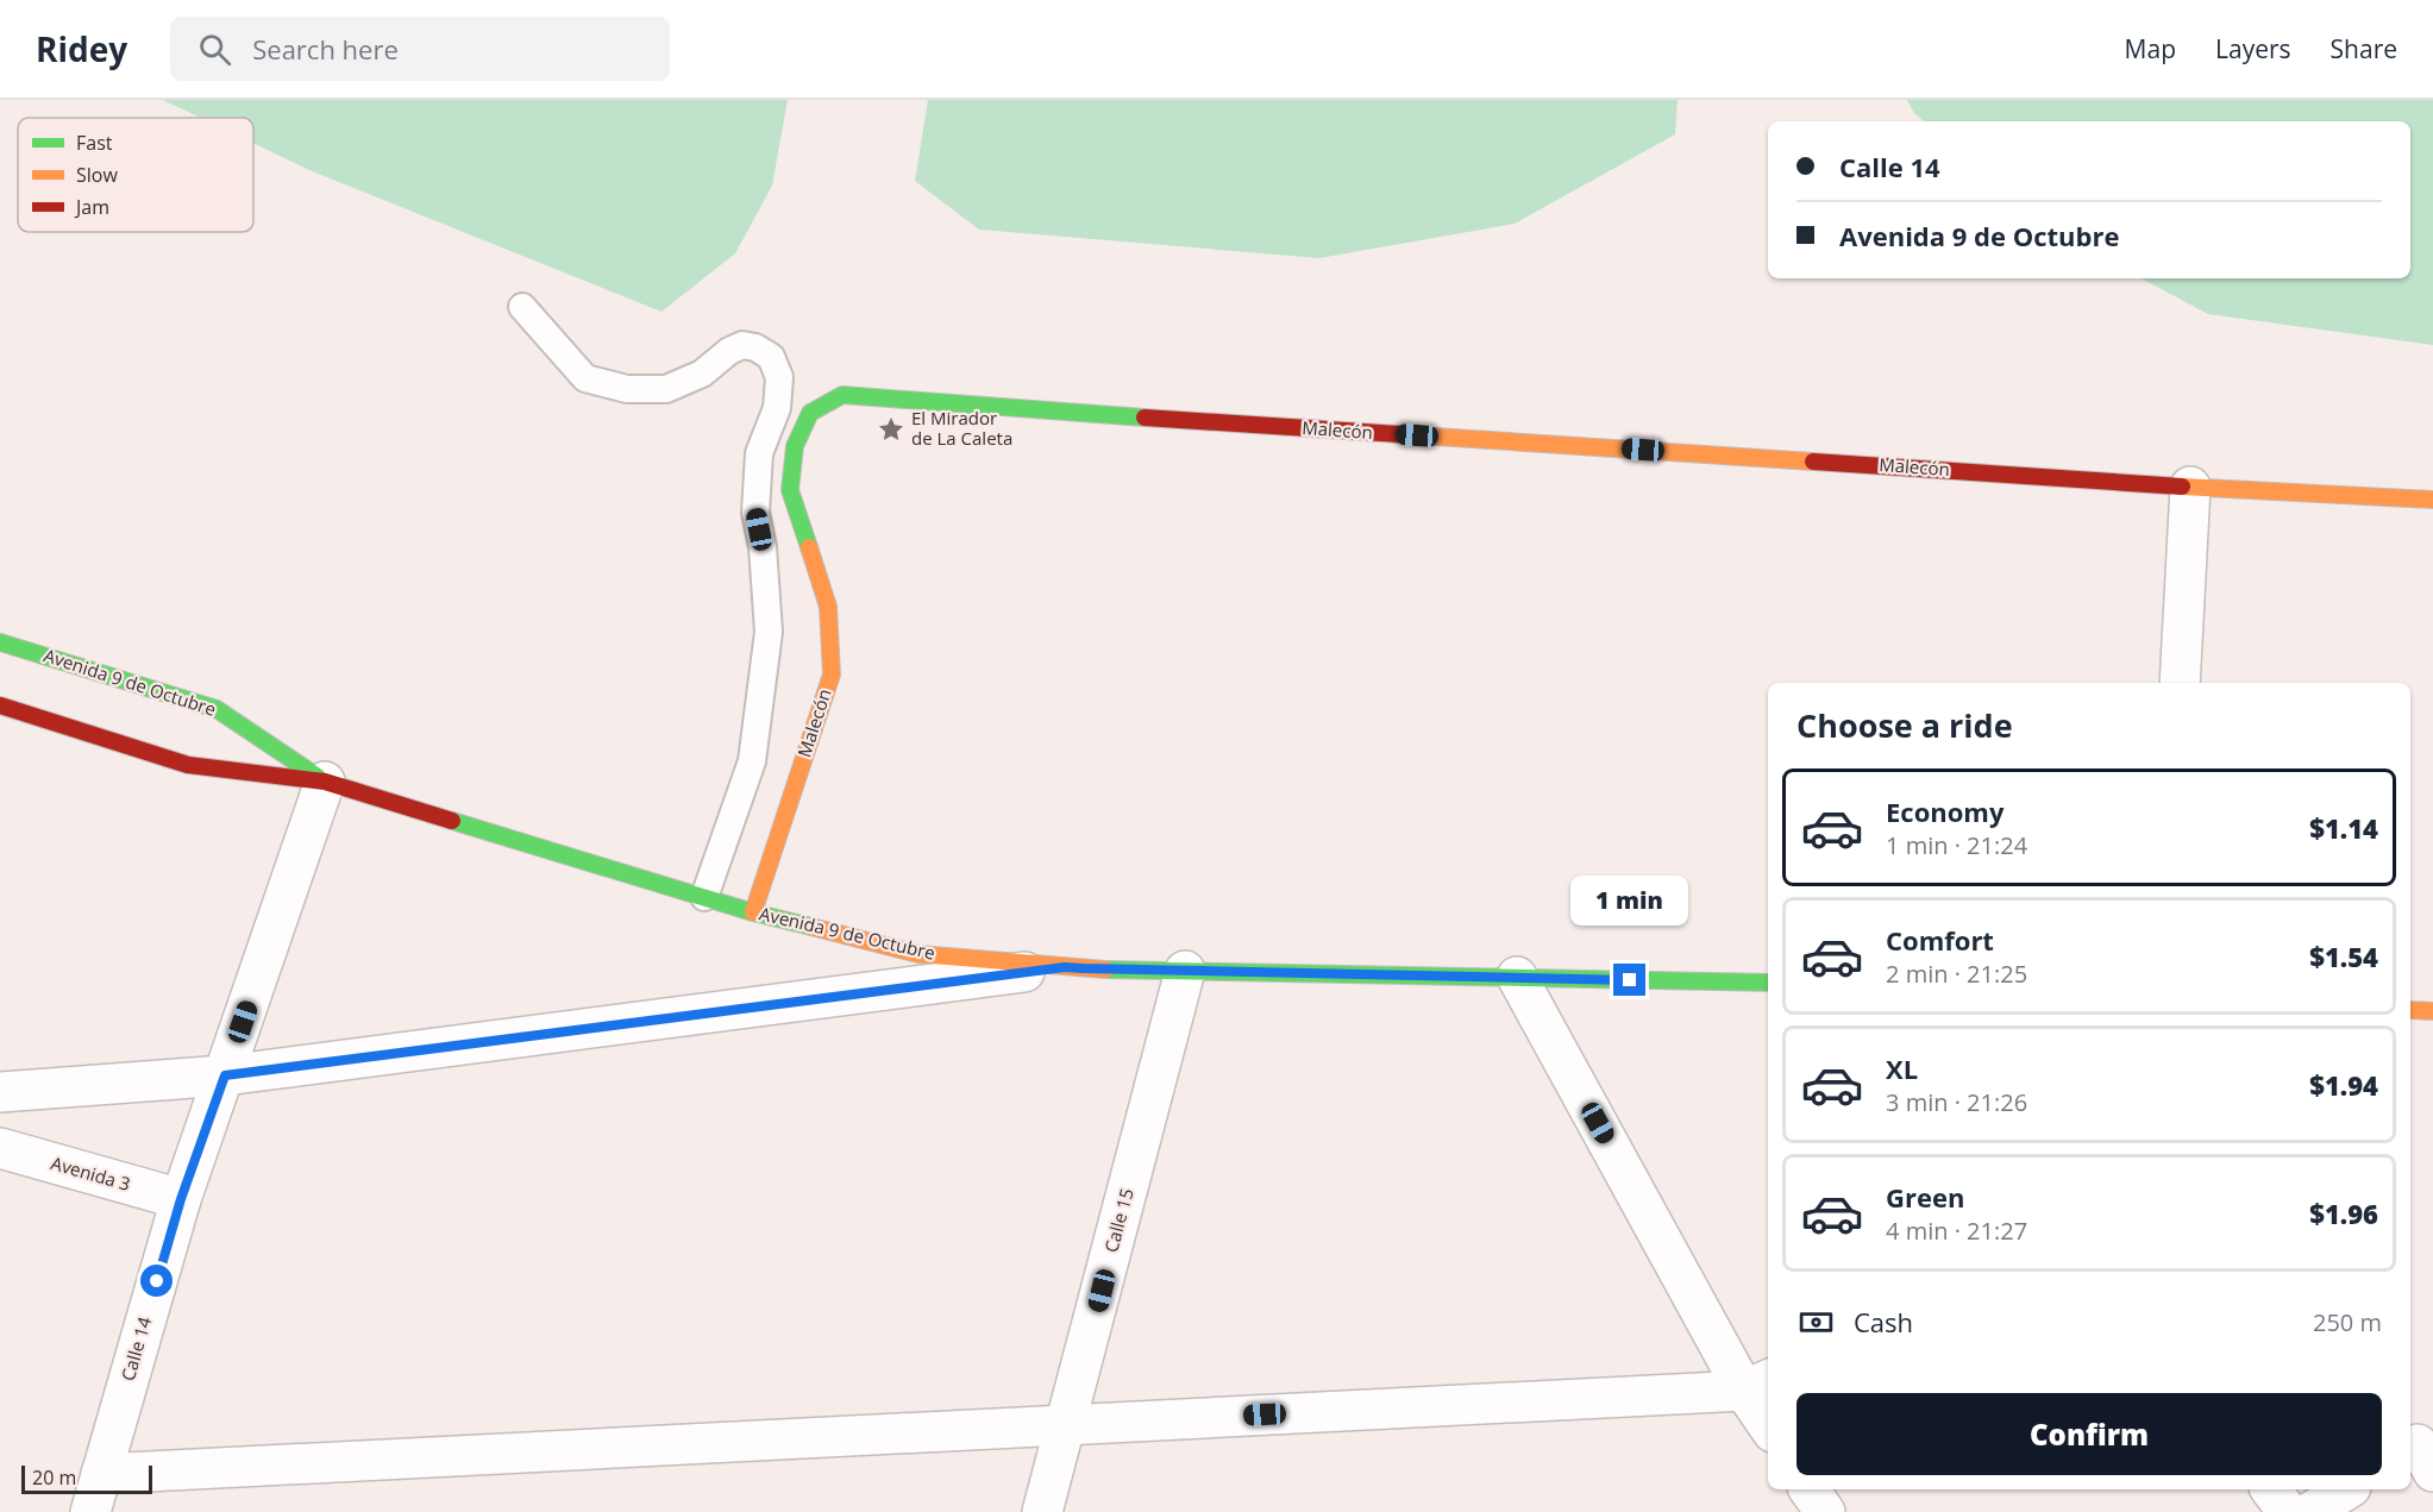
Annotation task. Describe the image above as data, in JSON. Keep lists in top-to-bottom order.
{
  "streets": {
    "main road": ["Malecón", "Avenida 9 de Octubre"],
    "street": ["Avenida 3", "Calle 15", "Calle 14"]
  },
  "crossings": [
    ["Malecón", "Avenida 9 de Octubre"],
    ["Avenida 9 de Octubre", "Calle 15"],
    ["Avenida 9 de Octubre", "Calle 14"],
    ["Avenida 3", "Calle 14"]
  ],
  "places": {
    "place": ["El Mirador de La Caleta"]
  },
  "legend": ["Fast", "Slow", "Jam"],
  "scale_bar": "20 m",
  "page": {
    "header": "Ridey",
    "search": "Search here",
    "nav": ["Map", "Layers", "Share"],
    "banner": ["Calle 14", "Avenida 9 de Octubre"],
    "heading": "Choose a ride",
    "list": [
      {
        "name": "Economy",
        "note": "1 min · 21:24",
        "value": "$1.14"
      },
      {
        "name": "Comfort",
        "note": "2 min · 21:25",
        "value": "$1.54"
      },
      {
        "name": "XL",
        "note": "3 min · 21:26",
        "value": "$1.94"
      },
      {
        "name": "Green",
        "note": "4 min · 21:27",
        "value": "$1.96"
      }
    ],
    "bubble": "1 min",
    "pay": ["Cash", "250 m"],
    "buttons": "Confirm",
    "scale": "20 m"
  }
}
